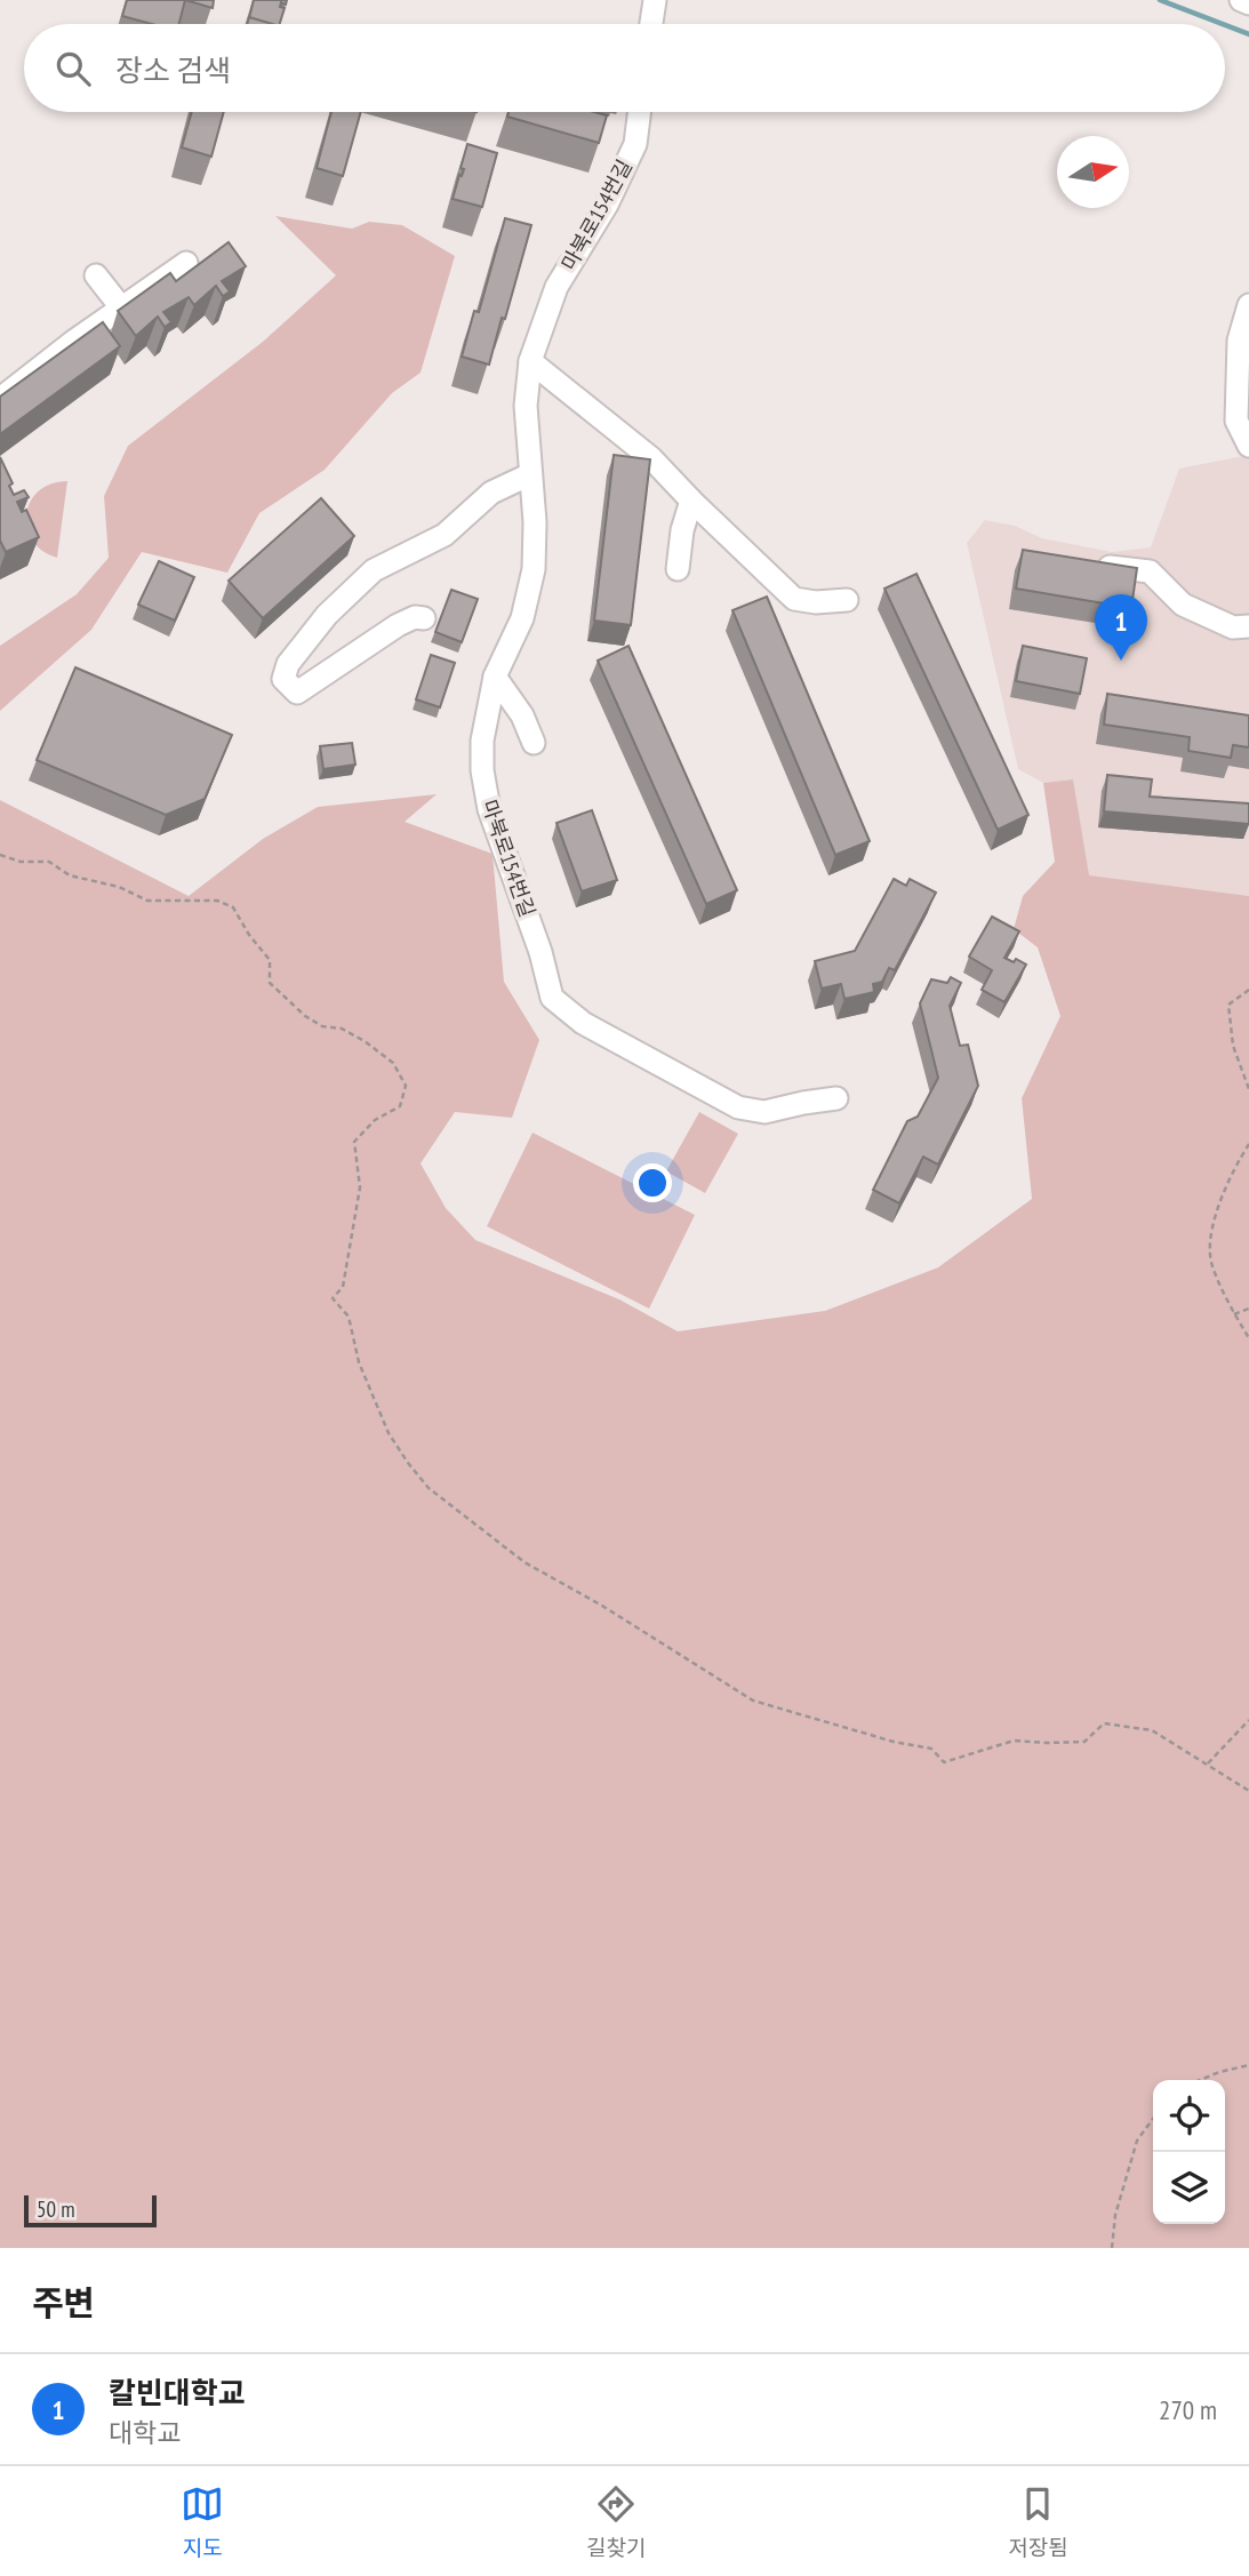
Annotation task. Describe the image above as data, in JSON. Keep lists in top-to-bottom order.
{
  "streets": {
    "street": ["마북로154번길"]
  },
  "scale_bar": "50 m",
  "north": "right",
  "page": {
    "search": "장소 검색",
    "pins": "1",
    "scale": "50 m",
    "heading": "주변",
    "list": [
      {
        "mark": "1",
        "name": "칼빈대학교",
        "note": "대학교",
        "value": "270 m"
      }
    ],
    "nav": ["지도", "길찾기", "저장됨"]
  }
}
